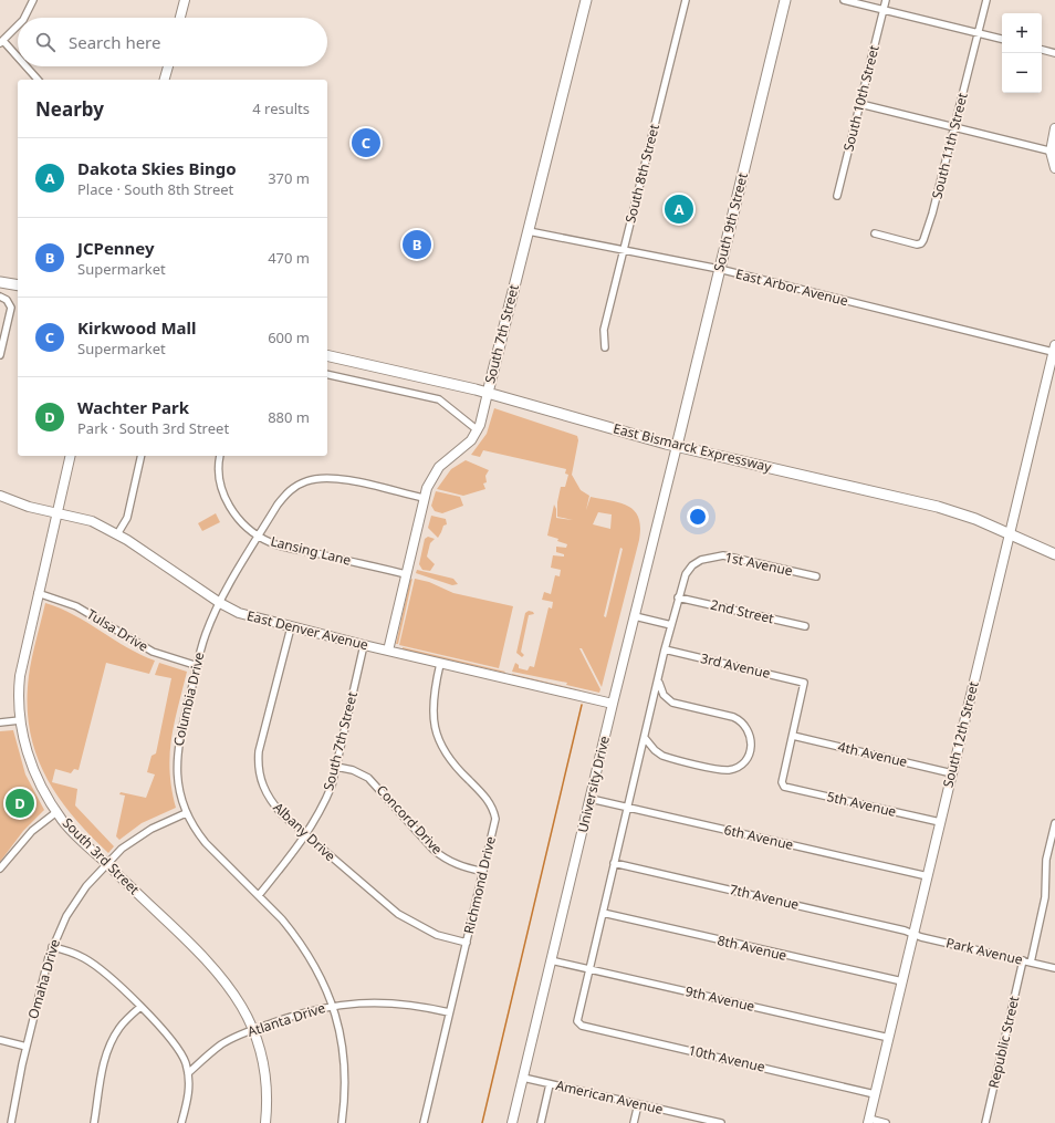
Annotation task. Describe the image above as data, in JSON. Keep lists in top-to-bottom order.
{
  "streets": {
    "main road": ["South 9th Street", "South 7th Street", "East Bismarck Expressway"],
    "street": [
      "South 10th Street",
      "South 11th Street",
      "South 8th Street",
      "East Arbor Avenue",
      "Lansing Lane",
      "1st Avenue",
      "2nd Street",
      "Tulsa Drive",
      "East Denver Avenue",
      "3rd Avenue",
      "Columbia Drive",
      "South 12th Street",
      "4th Avenue",
      "University Drive",
      "5th Avenue",
      "Concord Drive",
      "Albany Drive",
      "6th Avenue",
      "South 3rd Street",
      "Richmond Drive",
      "7th Avenue",
      "8th Avenue",
      "Park Avenue",
      "Omaha Drive",
      "9th Avenue",
      "Atlanta Drive",
      "Republic Street",
      "10th Avenue",
      "American Avenue"
    ]
  },
  "crossings": [
    ["South 8th Street", "East Arbor Avenue"],
    ["South 9th Street", "East Arbor Avenue"],
    ["South 9th Street", "East Bismarck Expressway"],
    ["South 9th Street", "University Drive"],
    ["East Arbor Avenue", "South 7th Street"],
    ["East Arbor Avenue", "South 12th Street"],
    ["South 7th Street", "East Bismarck Expressway"],
    ["South 7th Street", "Lansing Lane"],
    ["South 7th Street", "East Denver Avenue"],
    ["South 7th Street", "Columbia Drive"],
    ["South 7th Street", "Concord Drive"],
    ["South 7th Street", "Albany Drive"],
    ["East Bismarck Expressway", "South 12th Street"],
    ["East Bismarck Expressway", "University Drive"],
    ["Lansing Lane", "Columbia Drive"],
    ["1st Avenue", "2nd Street"],
    ["Tulsa Drive", "Columbia Drive"],
    ["Tulsa Drive", "South 3rd Street"],
    ["East Denver Avenue", "Columbia Drive"],
    ["East Denver Avenue", "University Drive"],
    ["East Denver Avenue", "Albany Drive"],
    ["East Denver Avenue", "South 3rd Street"],
    ["East Denver Avenue", "Richmond Drive"],
    ["3rd Avenue", "4th Avenue"],
    ["3rd Avenue", "5th Avenue"],
    ["Columbia Drive", "Omaha Drive"],
    ["Columbia Drive", "Atlanta Drive"],
    ["South 12th Street", "4th Avenue"],
    ["South 12th Street", "5th Avenue"],
    ["South 12th Street", "6th Avenue"],
    ["South 12th Street", "7th Avenue"],
    ["South 12th Street", "8th Avenue"],
    ["South 12th Street", "Park Avenue"],
    ["South 12th Street", "9th Avenue"],
    ["South 12th Street", "10th Avenue"],
    ["4th Avenue", "5th Avenue"],
    ["University Drive", "6th Avenue"],
    ["University Drive", "9th Avenue"],
    ["University Drive", "American Avenue"],
    ["Concord Drive", "Richmond Drive"],
    ["Albany Drive", "Richmond Drive"],
    ["South 3rd Street", "Omaha Drive"],
    ["South 3rd Street", "Atlanta Drive"],
    ["Richmond Drive", "Atlanta Drive"],
    ["7th Avenue", "Park Avenue"],
    ["Park Avenue", "Republic Street"],
    ["9th Avenue", "10th Avenue"]
  ],
  "page": {
    "map_buttons": ["+", "−"],
    "search": "Search here",
    "heading": ["Nearby", "4 results"],
    "pins": [
      "C",
      "A",
      "B",
      "D"
    ],
    "list": [
      {
        "mark": "A",
        "name": "Dakota Skies Bingo",
        "note": "Place · South 8th Street",
        "value": "370 m"
      },
      {
        "mark": "B",
        "name": "JCPenney",
        "note": "Supermarket",
        "value": "470 m"
      },
      {
        "mark": "C",
        "name": "Kirkwood Mall",
        "note": "Supermarket",
        "value": "600 m"
      },
      {
        "mark": "D",
        "name": "Wachter Park",
        "note": "Park · South 3rd Street",
        "value": "880 m"
      }
    ]
  }
}
